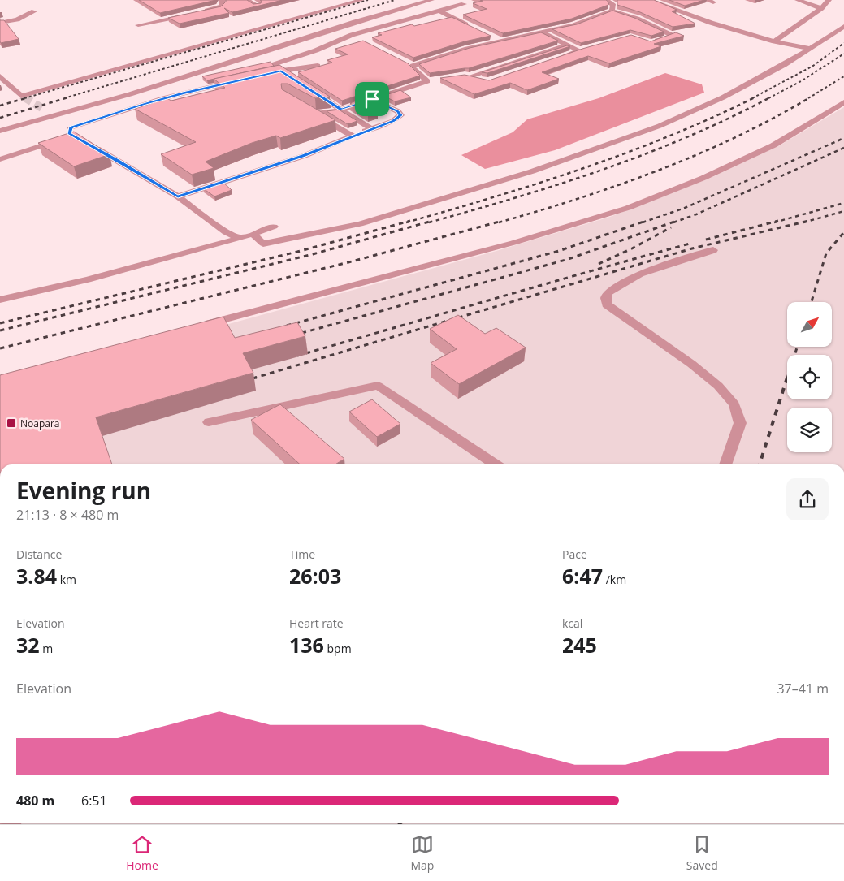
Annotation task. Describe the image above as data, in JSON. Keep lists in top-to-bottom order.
{
  "places": {
    "transit": ["Noapara"]
  },
  "north": "top right",
  "page": {
    "heading": ["Evening run", "21:13 · 8 × 480 m"],
    "stats": [
      ["Distance", "3.84 km"],
      ["Time", "26:03"],
      ["Pace", "6:47 /km"],
      ["Elevation", "32 m"],
      ["Heart rate", "136 bpm"],
      ["kcal", "245"]
    ],
    "chart": ["Elevation", "37–41 m"],
    "list": [
      {
        "name": "480 m",
        "note": "6:51"
      }
    ],
    "tabs": ["Home", "Map", "Saved"]
  }
}
